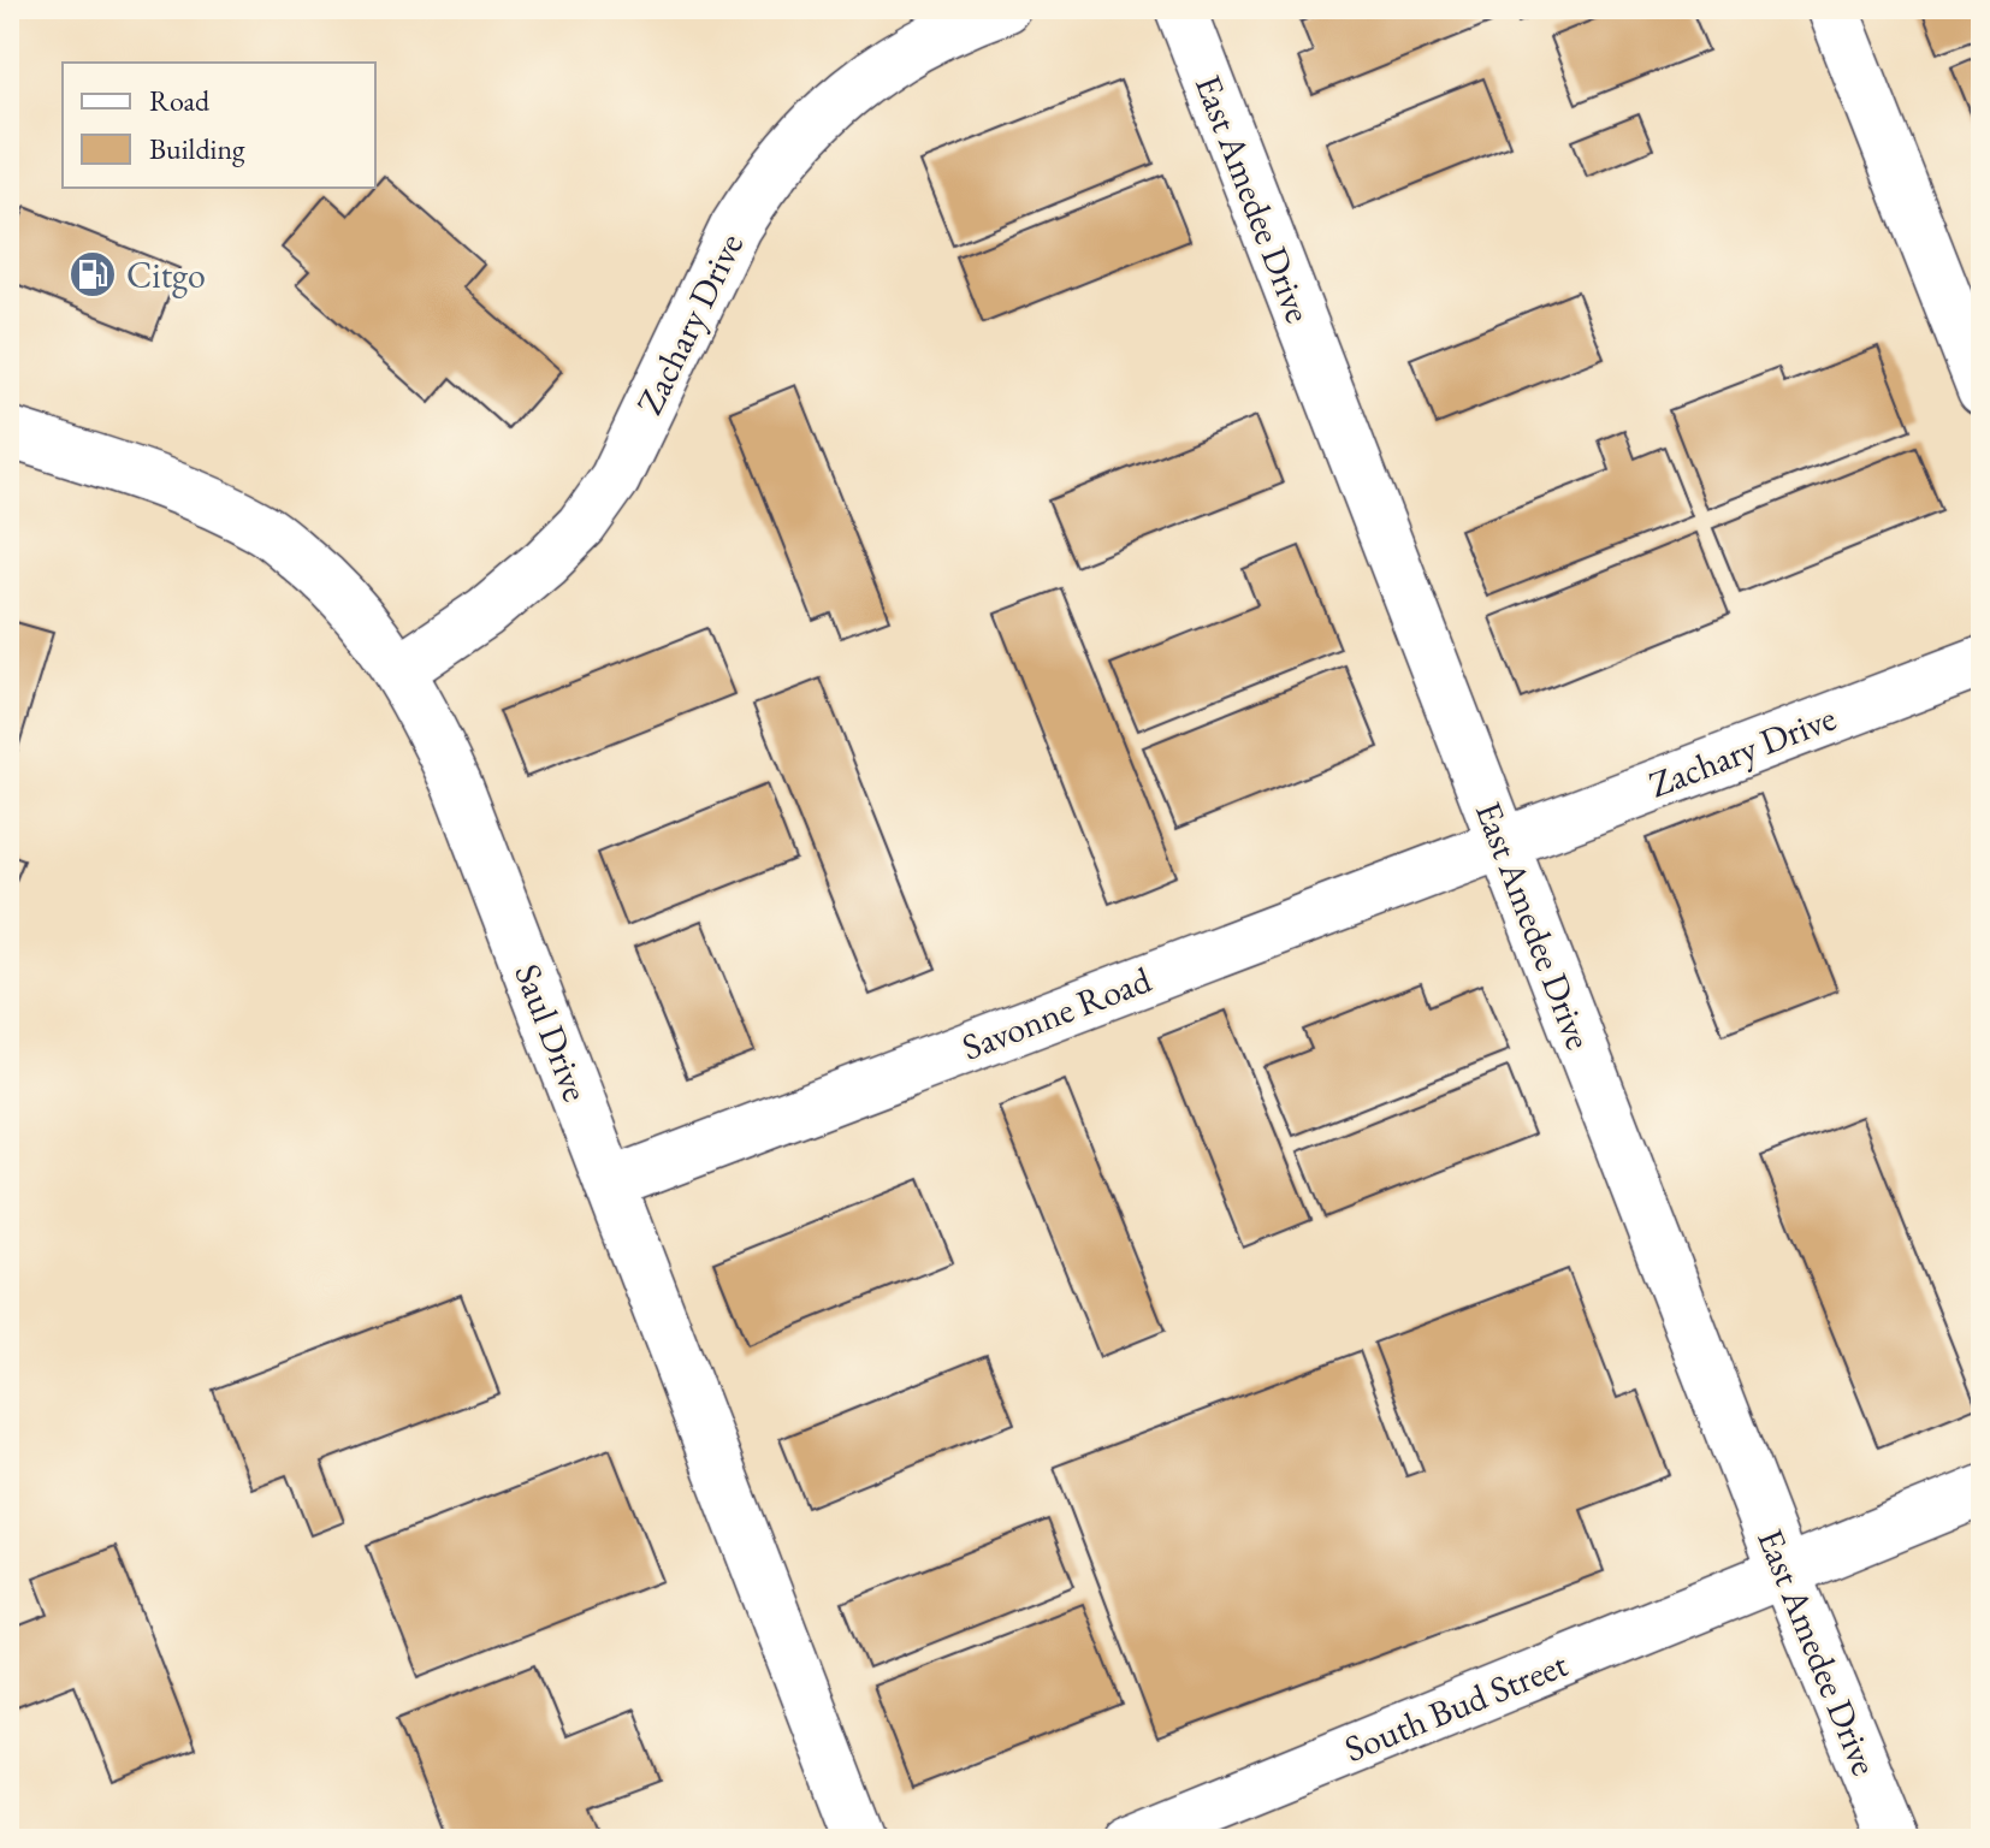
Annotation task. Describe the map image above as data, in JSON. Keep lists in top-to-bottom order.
{
  "streets": {
    "street": [
      "East Amedee Drive",
      "Zachary Drive",
      "Savonne Road",
      "Saul Drive",
      "South Bud Street"
    ]
  },
  "crossings": [
    ["East Amedee Drive", "Zachary Drive"],
    ["East Amedee Drive", "Savonne Road"],
    ["East Amedee Drive", "South Bud Street"],
    ["Zachary Drive", "Savonne Road"],
    ["Zachary Drive", "Saul Drive"],
    ["Savonne Road", "Saul Drive"]
  ],
  "places": {
    "fuel station": ["Citgo"]
  },
  "legend": ["Road", "Building"]
}
